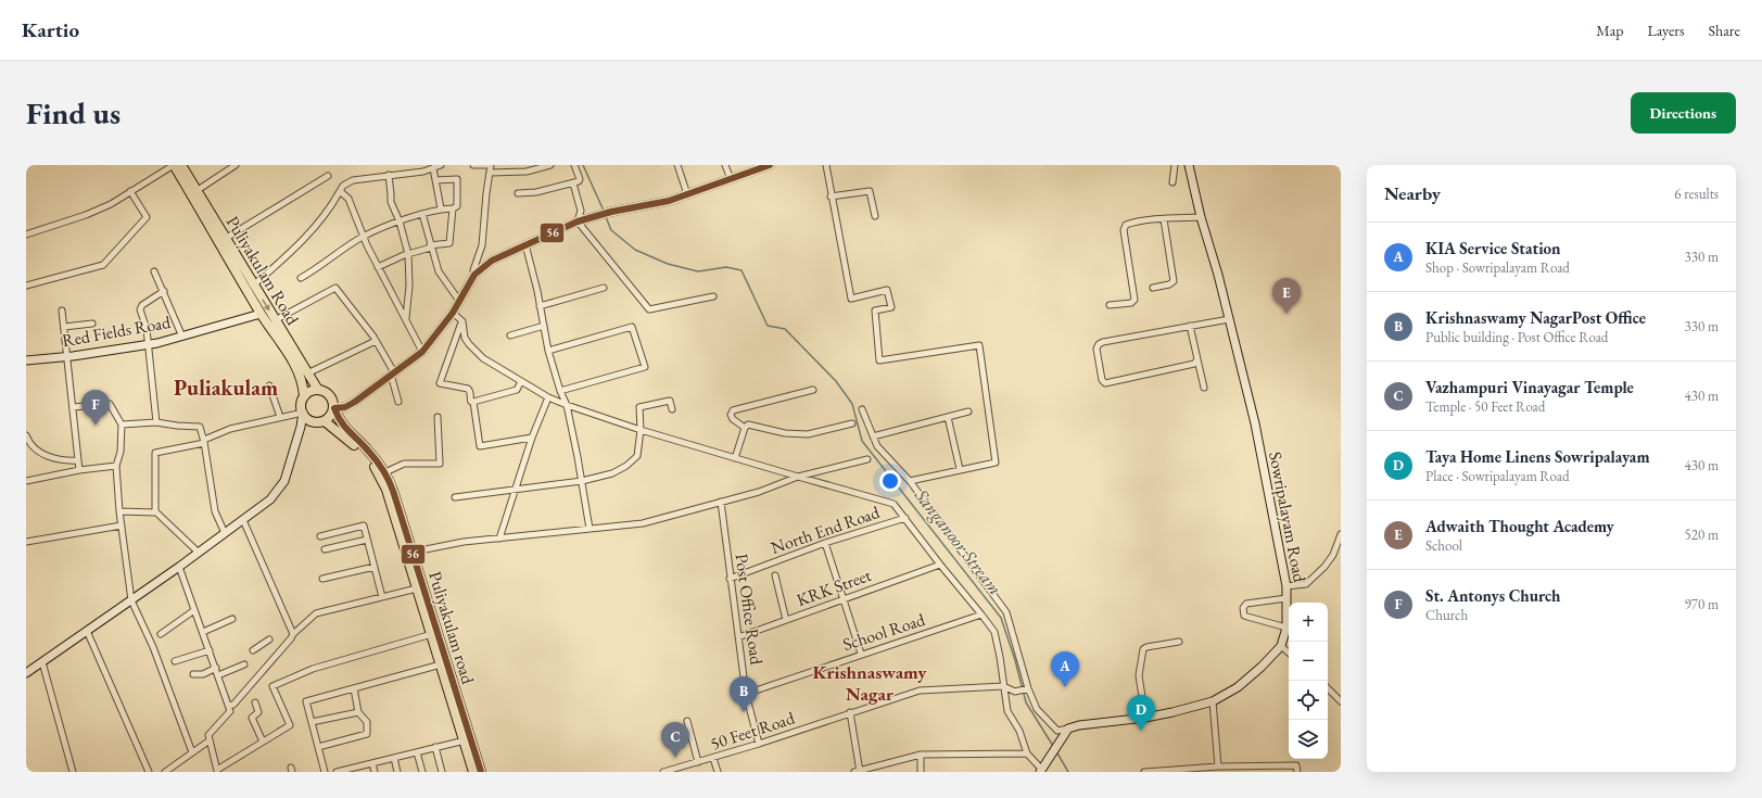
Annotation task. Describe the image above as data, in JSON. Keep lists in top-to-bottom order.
{
  "streets": {
    "main road": ["Puliyakulam Road", "Puliyakulam road"],
    "street": [
      "Red Fields Road",
      "Sowripalayam Road",
      "North End Road",
      "KRK Street",
      "Post Office Road",
      "School Road",
      "50 Feet Road"
    ]
  },
  "crossings": [
    ["Puliyakulam Road", "Red Fields Road"],
    ["Puliyakulam Road", "Puliyakulam road"],
    ["North End Road", "Post Office Road"],
    ["KRK Street", "Post Office Road"],
    ["Post Office Road", "School Road"],
    ["Post Office Road", "50 Feet Road"]
  ],
  "districts": ["Puliakulam", "Krishnaswamy Nagar"],
  "water": ["Sanganoor Stream"],
  "lines": ["transit line 56"],
  "page": {
    "header": "Kartio",
    "nav": ["Map", "Layers", "Share"],
    "buttons": "Directions",
    "title": "Find us",
    "heading": ["Nearby", "6 results"],
    "list": [
      {
        "mark": "A",
        "name": "KIA Service Station",
        "note": "Shop · Sowripalayam Road",
        "value": "330 m"
      },
      {
        "mark": "B",
        "name": "Krishnaswamy NagarPost Office",
        "note": "Public building · Post Office Road",
        "value": "330 m"
      },
      {
        "mark": "C",
        "name": "Vazhampuri Vinayagar Temple",
        "note": "Temple · 50 Feet Road",
        "value": "430 m"
      },
      {
        "mark": "D",
        "name": "Taya Home Linens Sowripalayam",
        "note": "Place · Sowripalayam Road",
        "value": "430 m"
      },
      {
        "mark": "E",
        "name": "Adwaith Thought Academy",
        "note": "School",
        "value": "520 m"
      },
      {
        "mark": "F",
        "name": "St. Antonys Church",
        "note": "Church",
        "value": "970 m"
      }
    ],
    "pins": [
      "E",
      "F",
      "A",
      "B",
      "D",
      "C"
    ],
    "map_buttons": ["+", "−"]
  }
}
